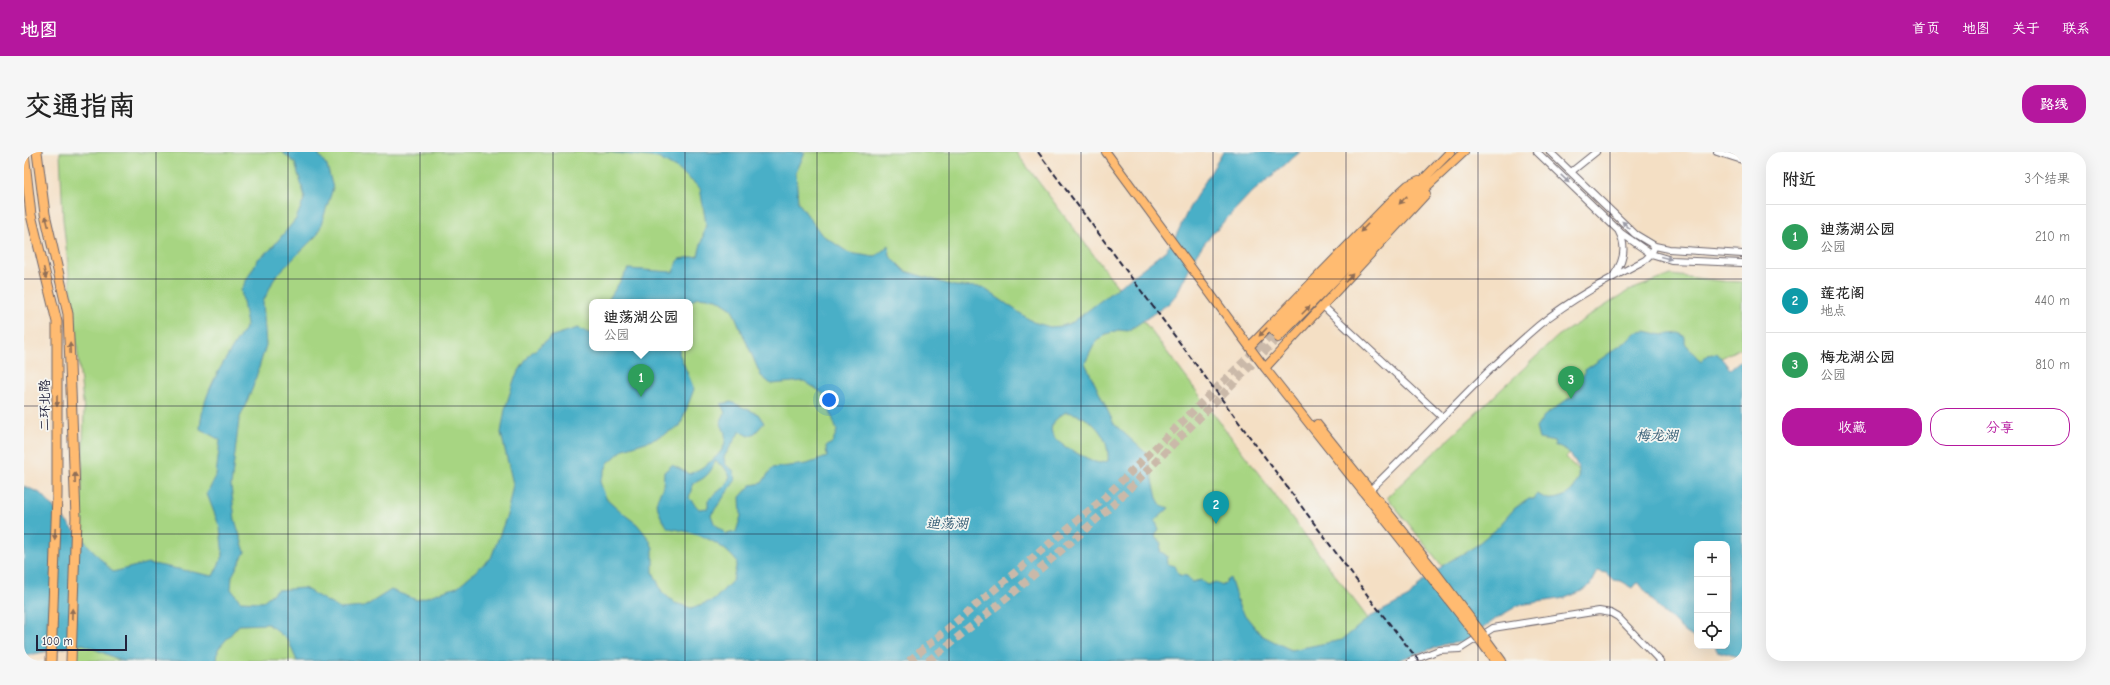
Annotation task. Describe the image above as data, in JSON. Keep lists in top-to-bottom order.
{
  "streets": {
    "highway": ["二环北路"]
  },
  "water": ["梅龙湖", "迪荡湖"],
  "scale_bar": "100 m",
  "page": {
    "header": "地图",
    "nav": [
      "首页",
      "地图",
      "关于",
      "联系"
    ],
    "buttons": [
      "路线",
      ["收藏", "分享"]
    ],
    "title": "交通指南",
    "heading": ["附近", "3个结果"],
    "list": [
      {
        "mark": "1",
        "name": "迪荡湖公园",
        "note": "公园",
        "value": "210 m"
      },
      {
        "mark": "2",
        "name": "莲花阁",
        "note": "地点",
        "value": "440 m"
      },
      {
        "mark": "3",
        "name": "梅龙湖公园",
        "note": "公园",
        "value": "810 m"
      }
    ],
    "popup": ["迪荡湖公园", "公园"],
    "pins": ["1", "3", "2"],
    "map_buttons": ["+", "−"],
    "scale": "100 m"
  }
}
